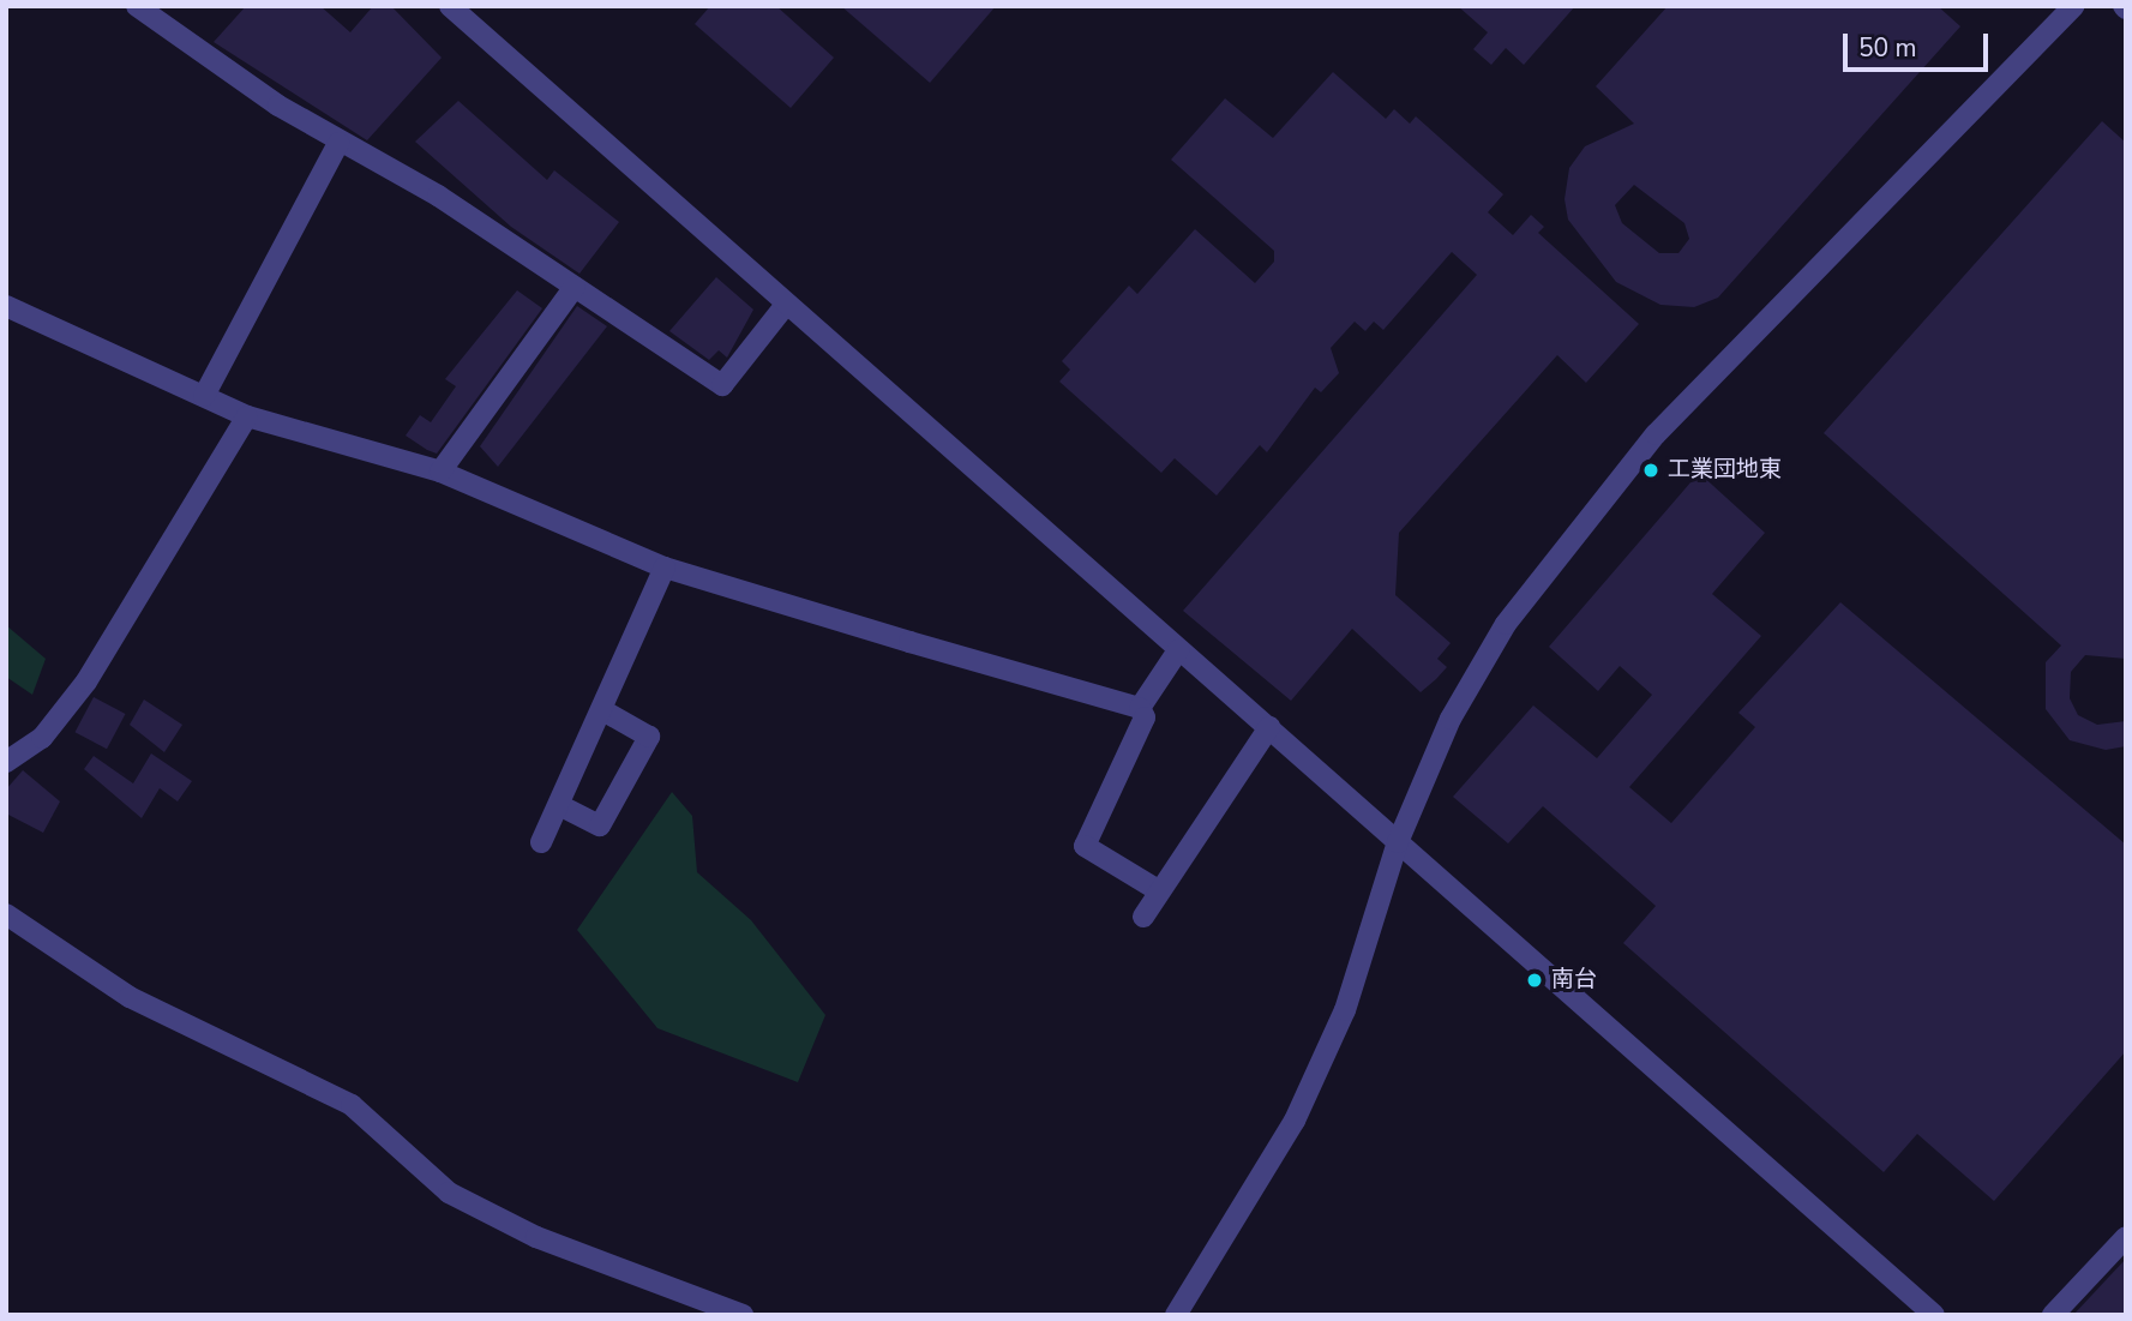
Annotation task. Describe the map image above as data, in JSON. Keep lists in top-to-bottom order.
{
  "places": ["工業団地東", "南台"],
  "scale_bar": "50 m"
}
